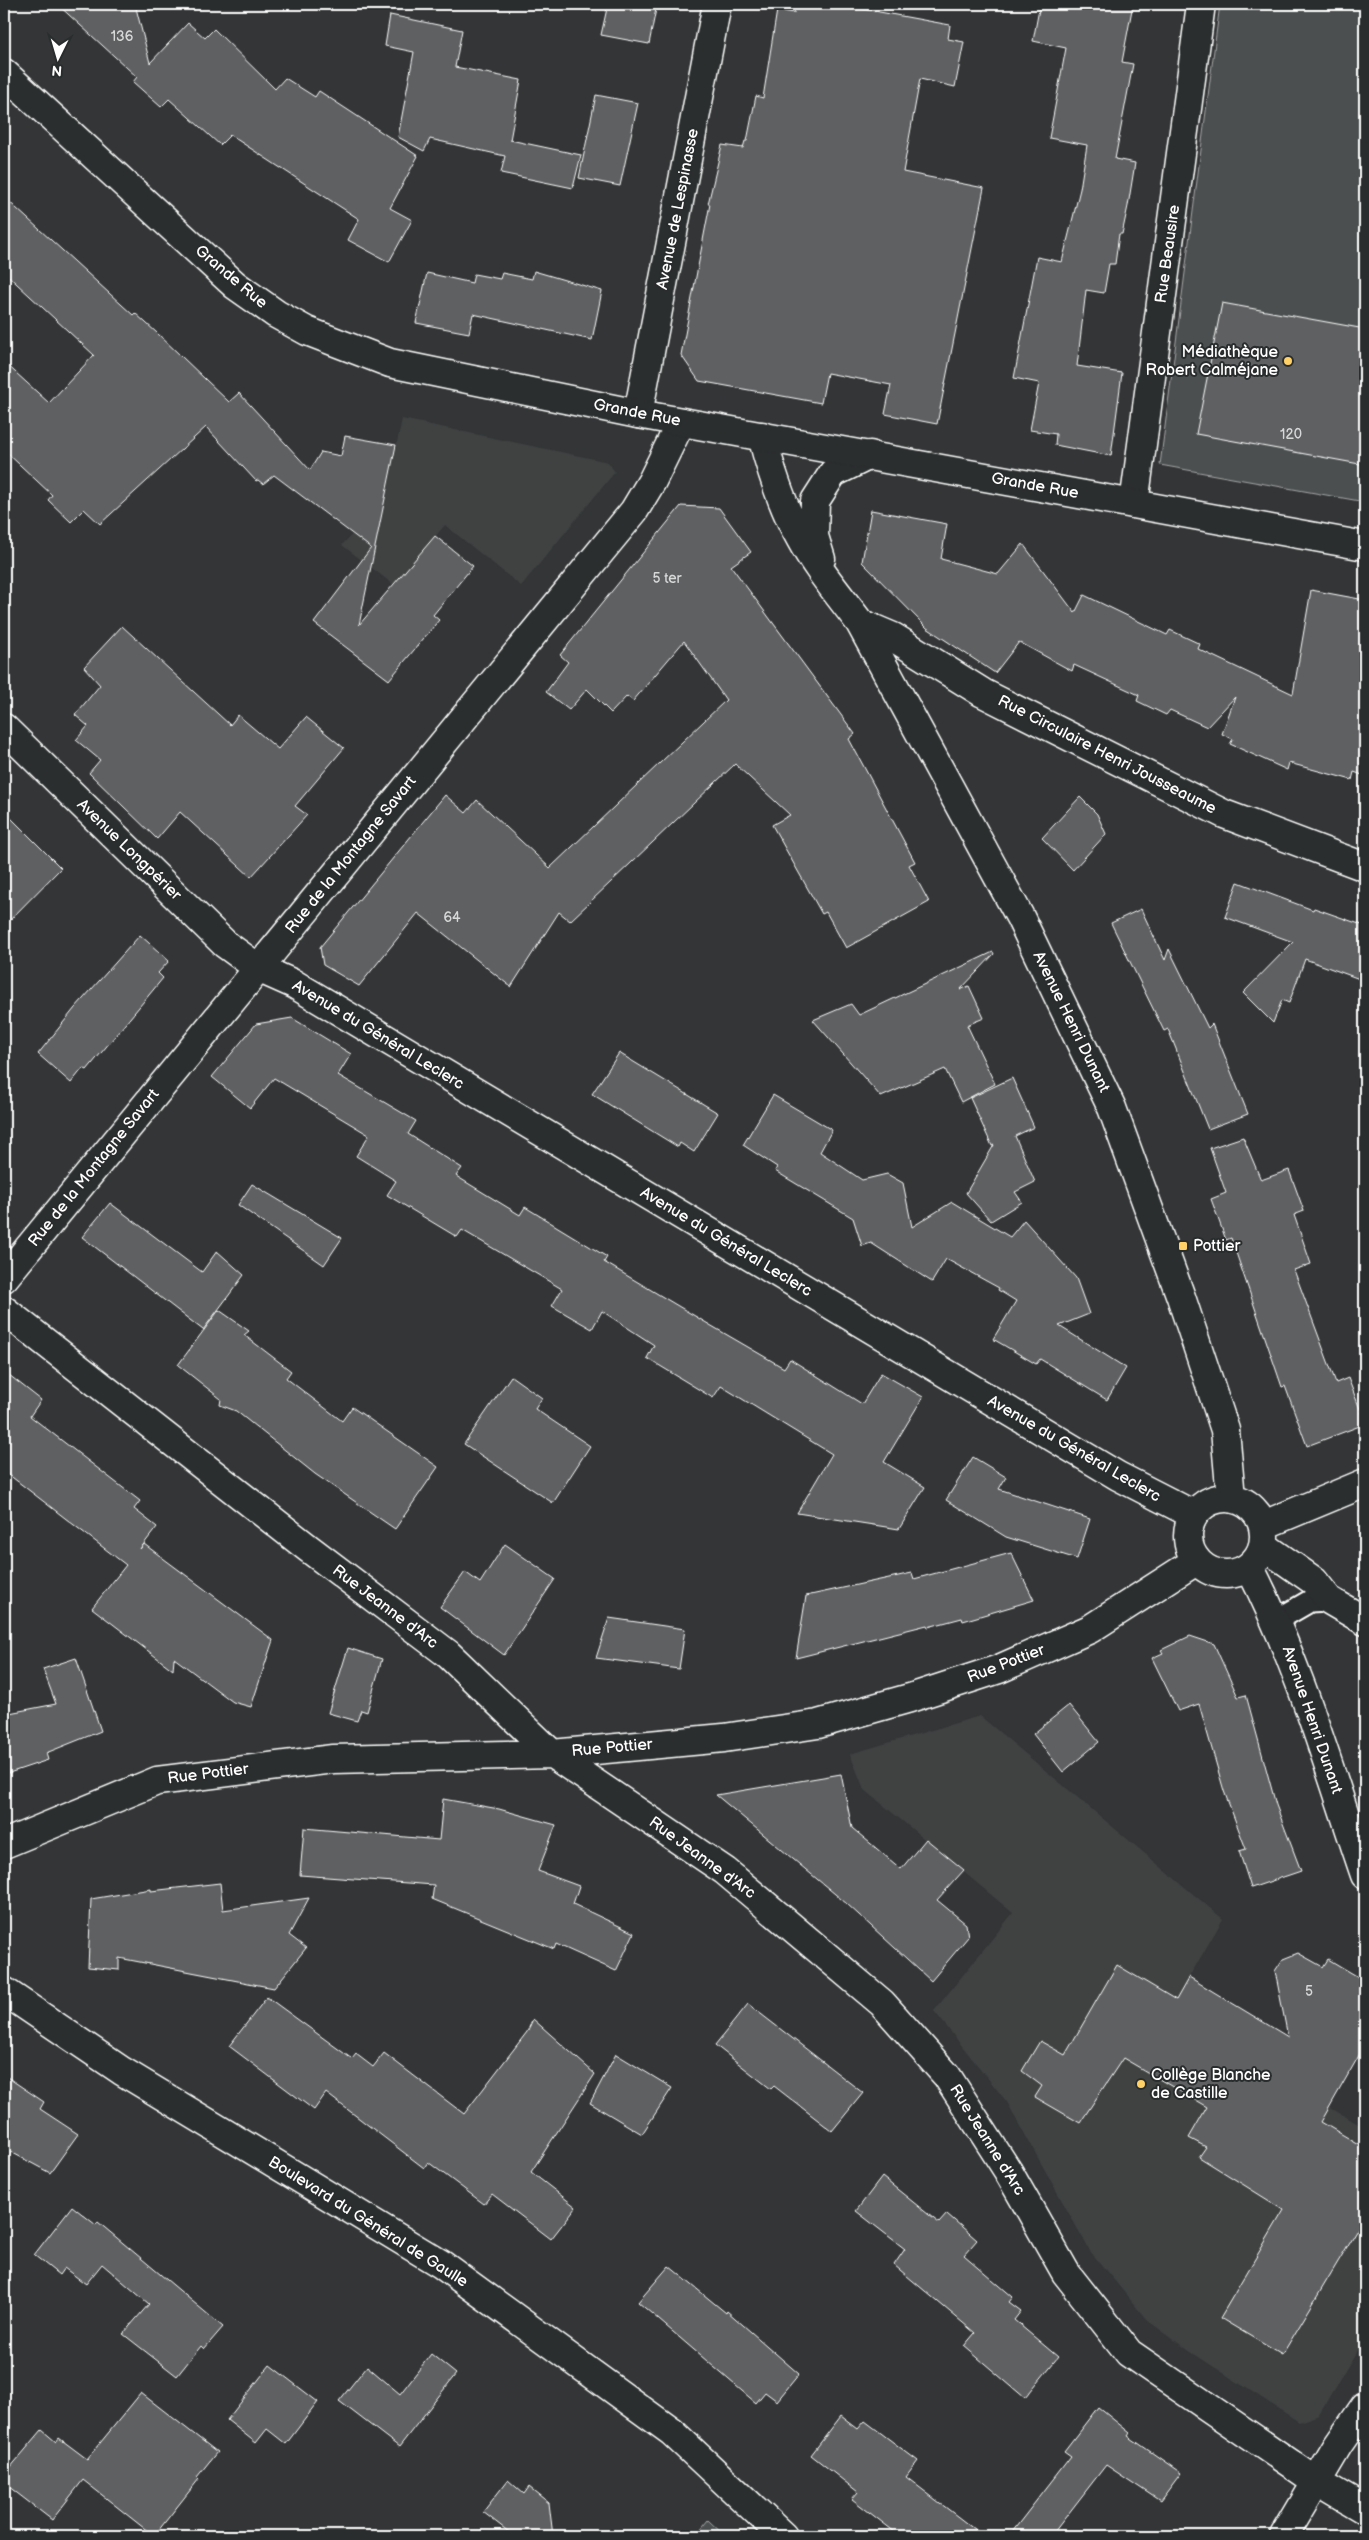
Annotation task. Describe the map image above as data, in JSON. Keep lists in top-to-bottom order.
{
  "streets": {
    "street": [
      "Avenue de Lespinasse",
      "Rue Beausire",
      "Grande Rue",
      "Rue Circulaire Henri Jousseaume",
      "Avenue Longpérier",
      "Rue de la Montagne Savart",
      "Avenue Henri Dunant",
      "Avenue du Général Leclerc",
      "Rue Jeanne d'Arc",
      "Rue Pottier",
      "Boulevard du Général de Gaulle"
    ]
  },
  "crossings": [
    ["Avenue de Lespinasse", "Grande Rue"],
    ["Rue Beausire", "Grande Rue"],
    ["Grande Rue", "Rue de la Montagne Savart"],
    ["Grande Rue", "Avenue Henri Dunant"],
    ["Rue Circulaire Henri Jousseaume", "Avenue Henri Dunant"],
    ["Avenue Longpérier", "Rue de la Montagne Savart"],
    ["Avenue Longpérier", "Avenue du Général Leclerc"],
    ["Rue de la Montagne Savart", "Avenue du Général Leclerc"],
    ["Avenue Henri Dunant", "Avenue du Général Leclerc"],
    ["Avenue Henri Dunant", "Rue Pottier"],
    ["Avenue du Général Leclerc", "Rue Pottier"],
    ["Rue Jeanne d'Arc", "Rue Pottier"]
  ],
  "places": {
    "other": ["Médiathèque Robert Calméjane", "Collège Blanche de Castille"],
    "transit": ["Pottier"]
  },
  "house_numbers": [
    "136",
    "120",
    "5 ter",
    "64",
    "5"
  ],
  "north": "bottom"
}
